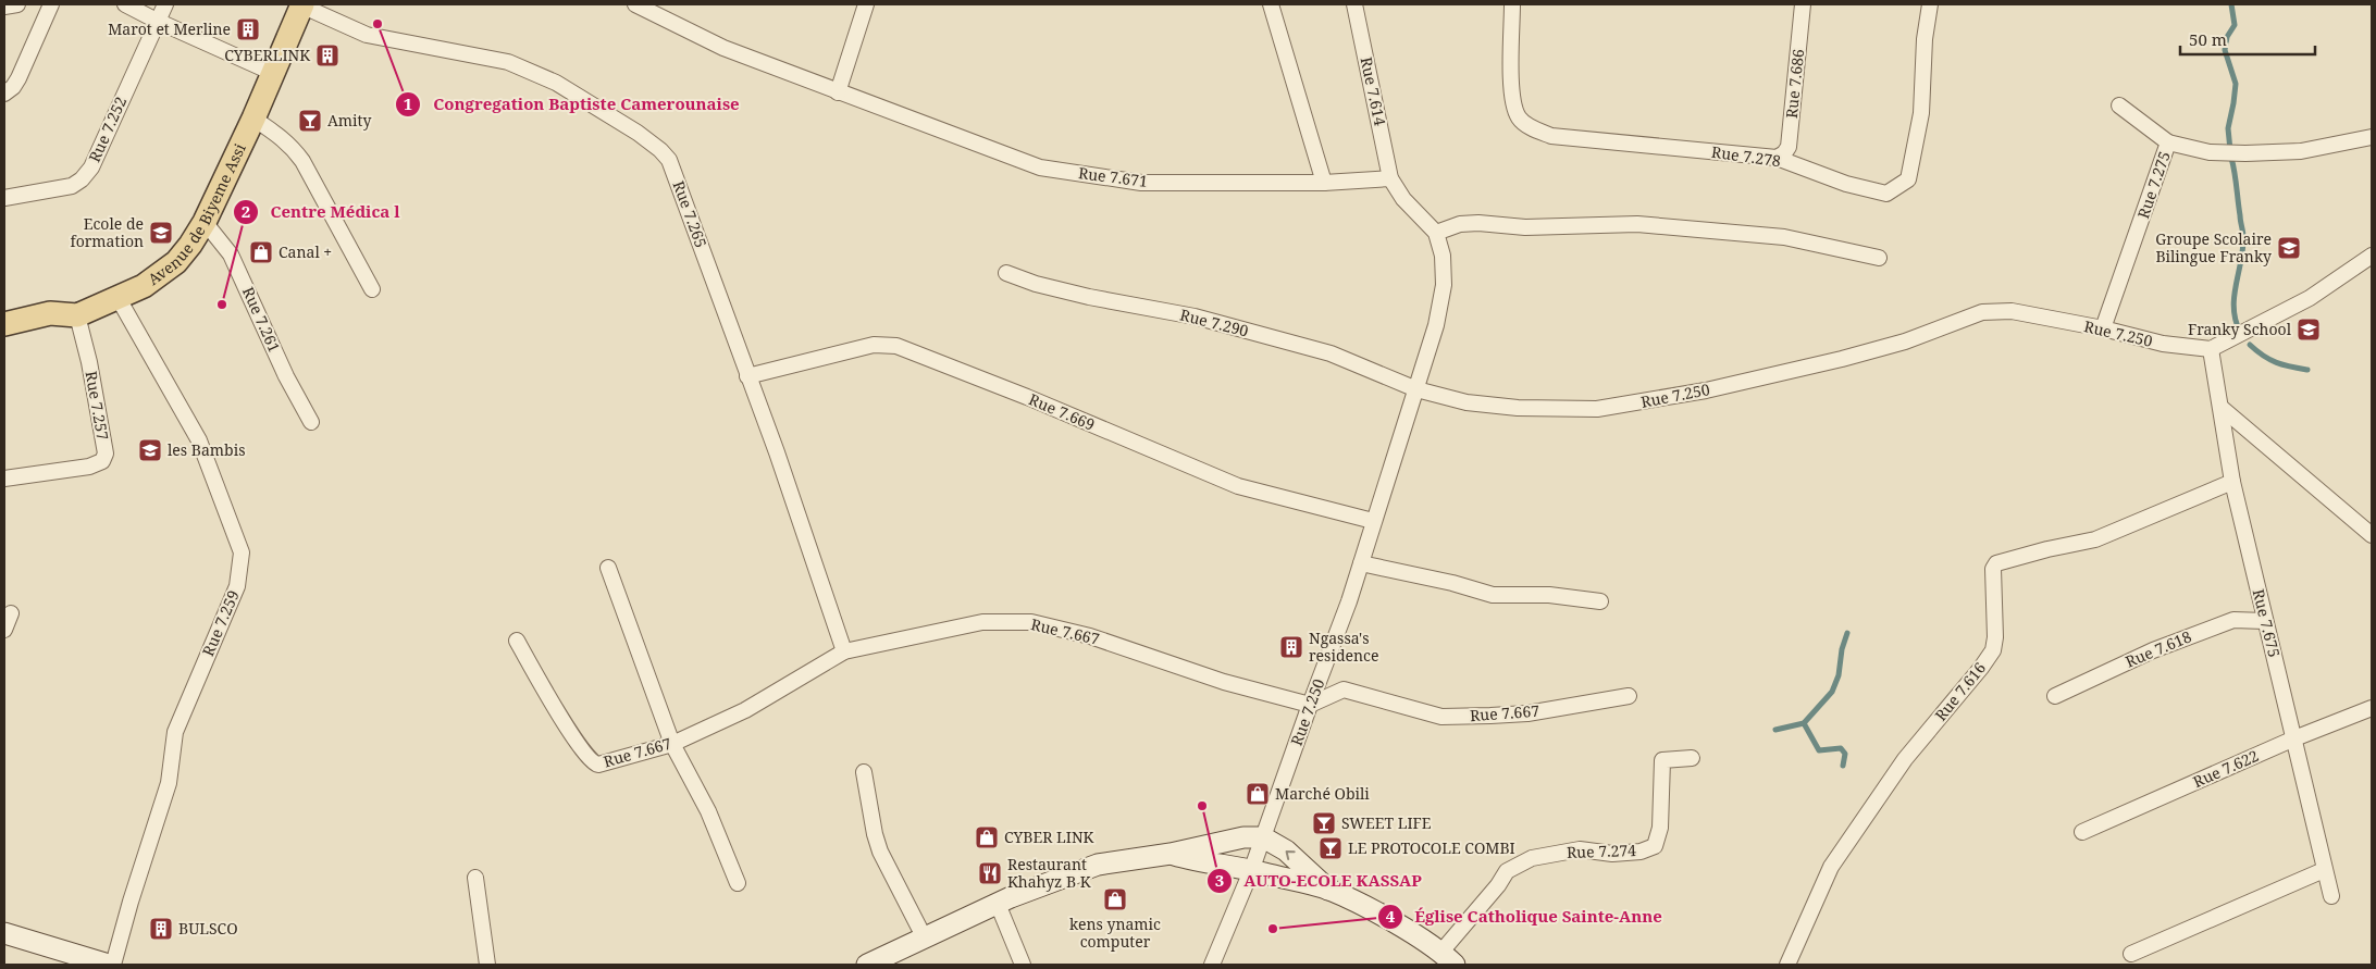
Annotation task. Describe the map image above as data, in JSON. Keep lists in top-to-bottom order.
{
  "streets": {
    "main road": ["Avenue de Biyeme Assi"],
    "street": [
      "Rue 7.686",
      "Rue 7.614",
      "Rue 7.252",
      "Rue 7.278",
      "Rue 7.671",
      "Rue 7.275",
      "Rue 7.265",
      "Rue 7.261",
      "Rue 7.290",
      "Rue 7.250",
      "Rue 7.257",
      "Rue 7.669",
      "Rue 7.259",
      "Rue 7.675",
      "Rue 7.667",
      "Rue 7.618",
      "Rue 7.616",
      "Rue 7.622",
      "Rue 7.274"
    ]
  },
  "crossings": [
    ["Rue 7.686", "Rue 7.278"],
    ["Rue 7.614", "Rue 7.671"],
    ["Rue 7.275", "Rue 7.250"],
    ["Avenue de Biyeme Assi", "Rue 7.265"],
    ["Avenue de Biyeme Assi", "Rue 7.261"],
    ["Avenue de Biyeme Assi", "Rue 7.257"],
    ["Avenue de Biyeme Assi", "Rue 7.259"],
    ["Rue 7.265", "Rue 7.669"],
    ["Rue 7.265", "Rue 7.667"],
    ["Rue 7.290", "Rue 7.250"],
    ["Rue 7.250", "Rue 7.669"],
    ["Rue 7.250", "Rue 7.675"],
    ["Rue 7.250", "Rue 7.667"],
    ["Rue 7.675", "Rue 7.618"],
    ["Rue 7.675", "Rue 7.616"],
    ["Rue 7.675", "Rue 7.622"]
  ],
  "places": {
    "other": [
      "Congregation Baptiste Camerounaise",
      "Centre Médica l",
      "AUTO-ECOLE KASSAP",
      "Église Catholique Sainte-Anne"
    ],
    "building": [
      "Marot et Merline",
      "CYBERLINK",
      "Ngassa's residence",
      "BULSCO"
    ],
    "bar": ["Amity", "SWEET LIFE", "LE PROTOCOLE COMBI"],
    "school or university": [
      "Ecole de formation",
      "Groupe Scolaire Bilingue Franky",
      "Franky School",
      "les Bambis"
    ],
    "shop": [
      "Canal +",
      "Marché Obili",
      "CYBER LINK",
      "kens ynamic computer"
    ],
    "restaurant": ["Restaurant Khahyz B K"]
  },
  "scale_bar": "50 m"
}
